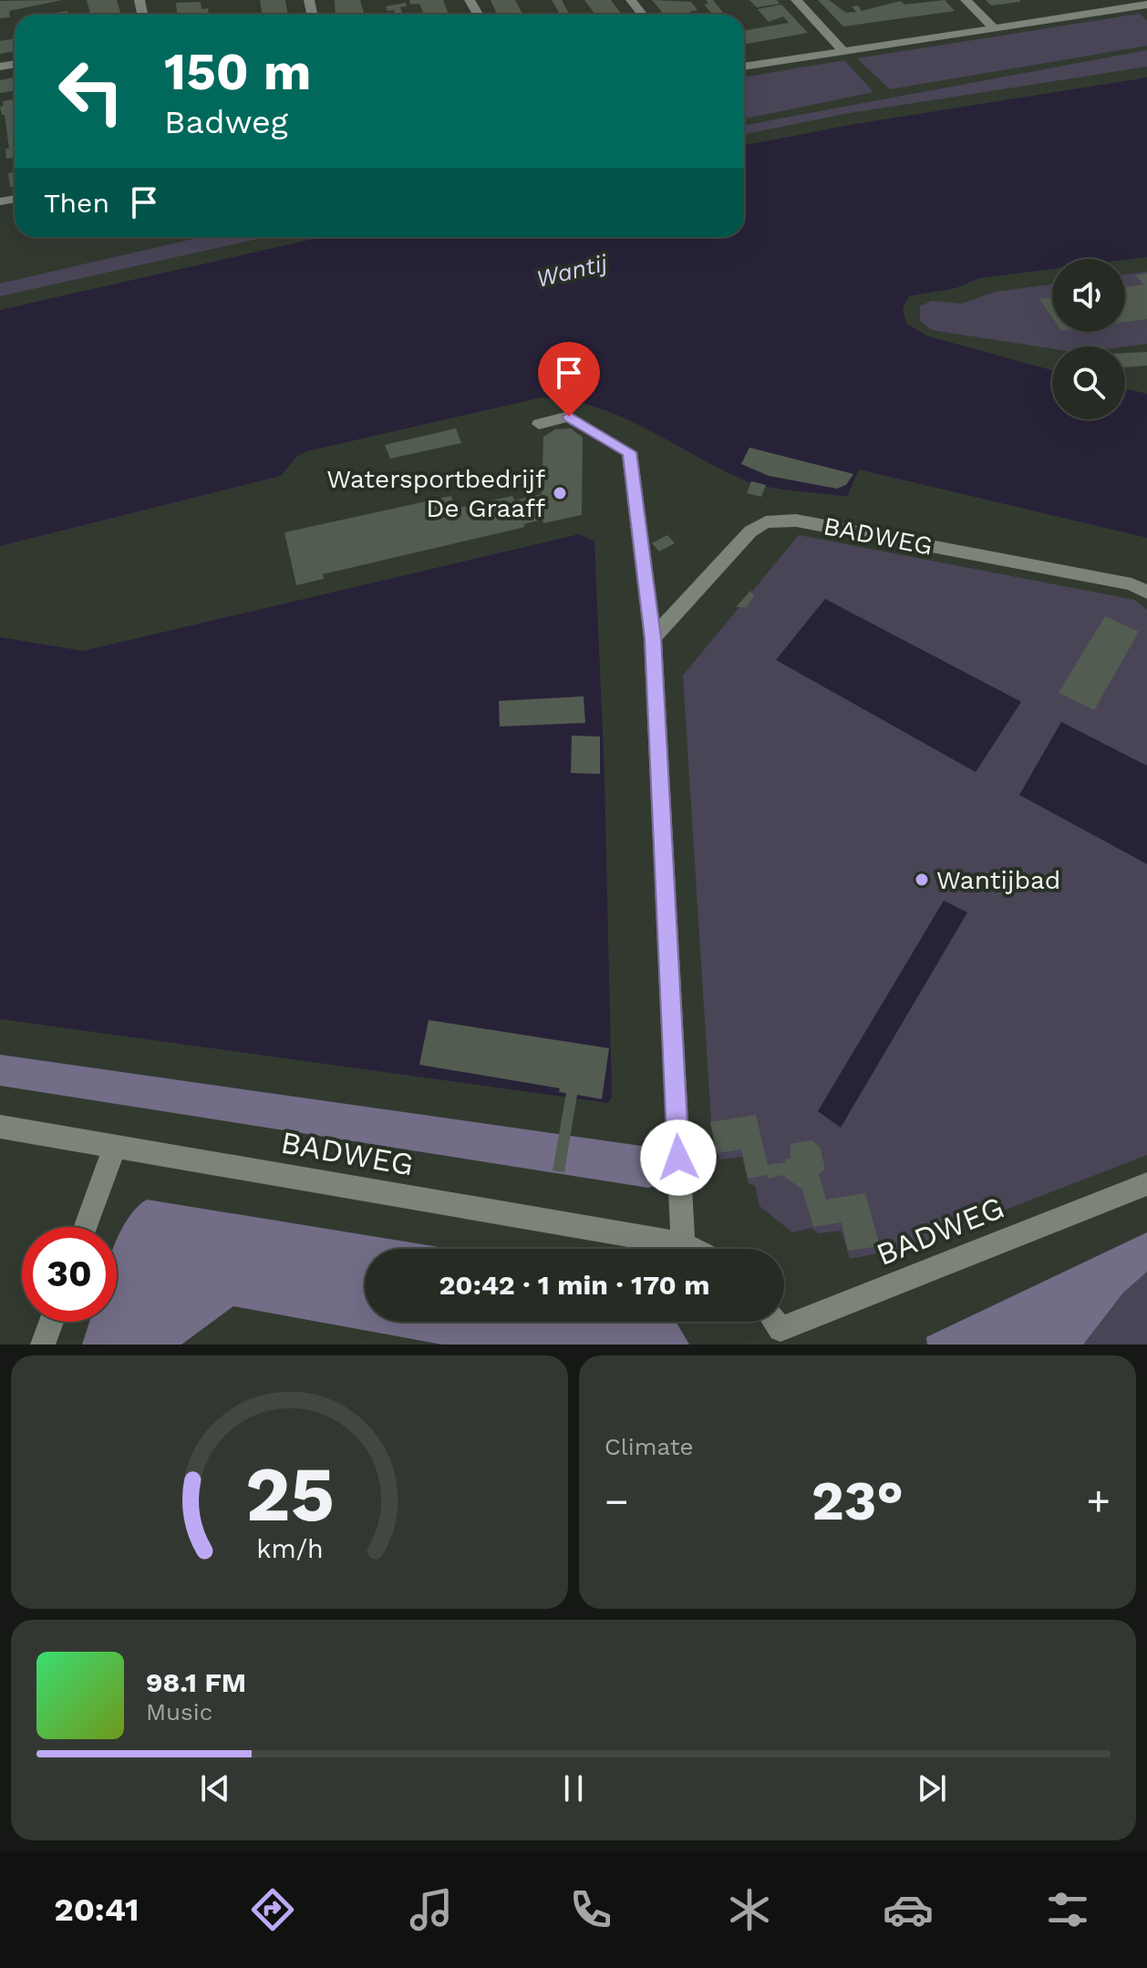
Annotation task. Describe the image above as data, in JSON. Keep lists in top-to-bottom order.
{
  "streets": {
    "street": ["BADWEG"]
  },
  "water": ["Wantij"],
  "places": ["Watersportbedrijf De Graaff", "Wantijbad"],
  "page": {
    "turn": ["150 m", "Badweg"],
    "then": "Then",
    "limit": "30",
    "trip": "20:42 · 1 min · 170 m",
    "tile": "Climate",
    "heat": ["−", "23°", "+"],
    "song": ["98.1 FM", "Music"],
    "tabs": "20:41",
    "gauge": ["25", "km/h"]
  }
}
